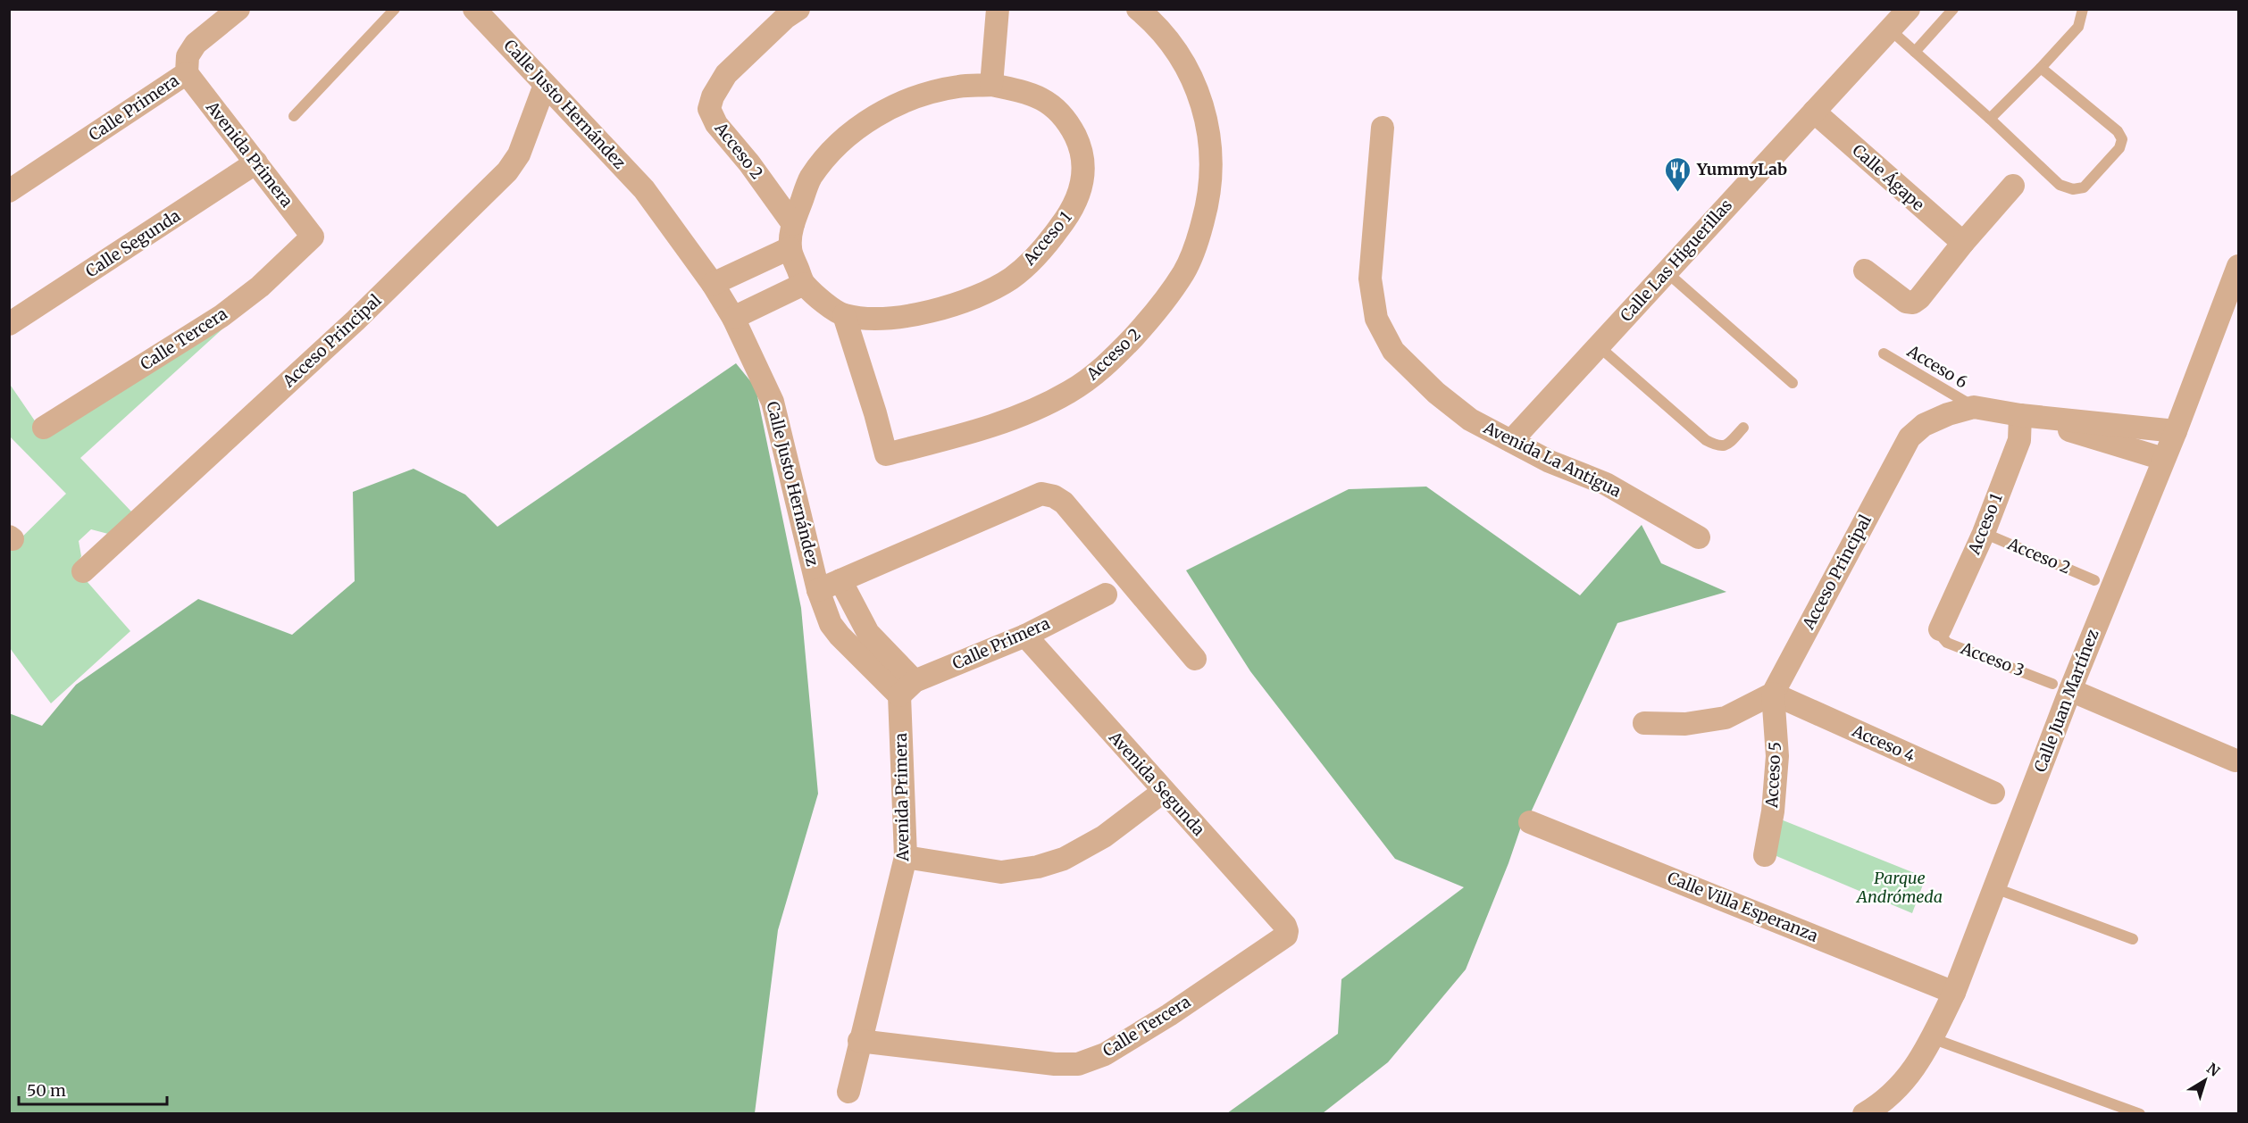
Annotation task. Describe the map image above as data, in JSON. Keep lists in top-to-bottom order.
{
  "streets": {
    "street": [
      "Calle Justo Hernández",
      "Calle Primera",
      "Acceso 2",
      "Avenida Primera",
      "Calle Ágape",
      "Acceso 1",
      "Calle Segunda",
      "Calle Las Higuerillas",
      "Calle Tercera",
      "Acceso Principal",
      "Avenida La Antigua",
      "Calle Juan Martínez",
      "Acceso 4",
      "Acceso 5",
      "Avenida Segunda",
      "Calle Villa Esperanza"
    ],
    "lane": ["Acceso 6", "Acceso 3"]
  },
  "crossings": [
    ["Calle Justo Hernández", "Acceso Principal"],
    ["Calle Primera", "Avenida Primera"],
    ["Calle Primera", "Avenida Segunda"],
    ["Acceso 2", "Acceso 1"],
    ["Avenida Primera", "Calle Segunda"],
    ["Avenida Primera", "Calle Tercera"],
    ["Calle Ágape", "Calle Las Higuerillas"],
    ["Acceso 1", "Acceso Principal"],
    ["Acceso 1", "Acceso 3"],
    ["Calle Las Higuerillas", "Avenida La Antigua"],
    ["Calle Tercera", "Avenida Segunda"],
    ["Acceso Principal", "Acceso 6"],
    ["Acceso Principal", "Calle Juan Martínez"],
    ["Acceso Principal", "Acceso 4"],
    ["Acceso Principal", "Acceso 5"],
    ["Acceso 3", "Calle Juan Martínez"],
    ["Calle Juan Martínez", "Calle Villa Esperanza"],
    ["Acceso 4", "Acceso 5"]
  ],
  "parks": ["Parque Andrómeda"],
  "places": {
    "restaurant": ["YummyLab"]
  },
  "scale_bar": "50 m",
  "north": "top right"
}
